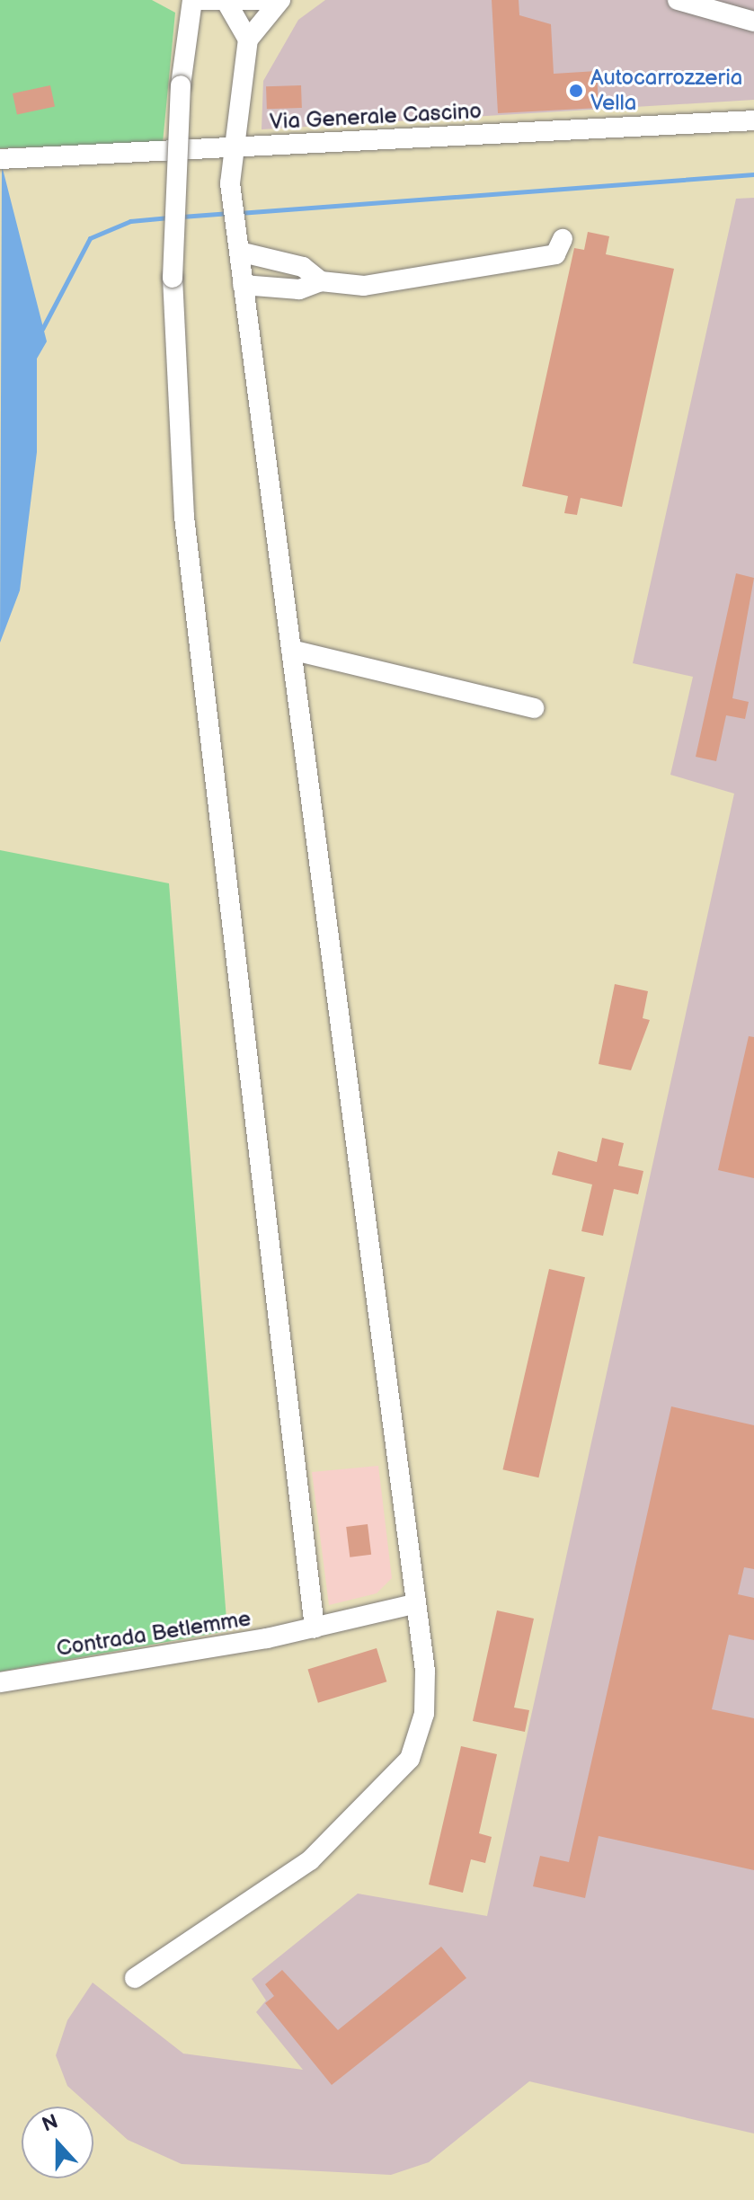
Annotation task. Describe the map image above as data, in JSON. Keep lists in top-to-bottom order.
{
  "streets": {
    "street": ["Via Generale Cascino", "Contrada Betlemme"]
  },
  "places": ["Autocarrozzeria Vella"],
  "north": "top"
}
